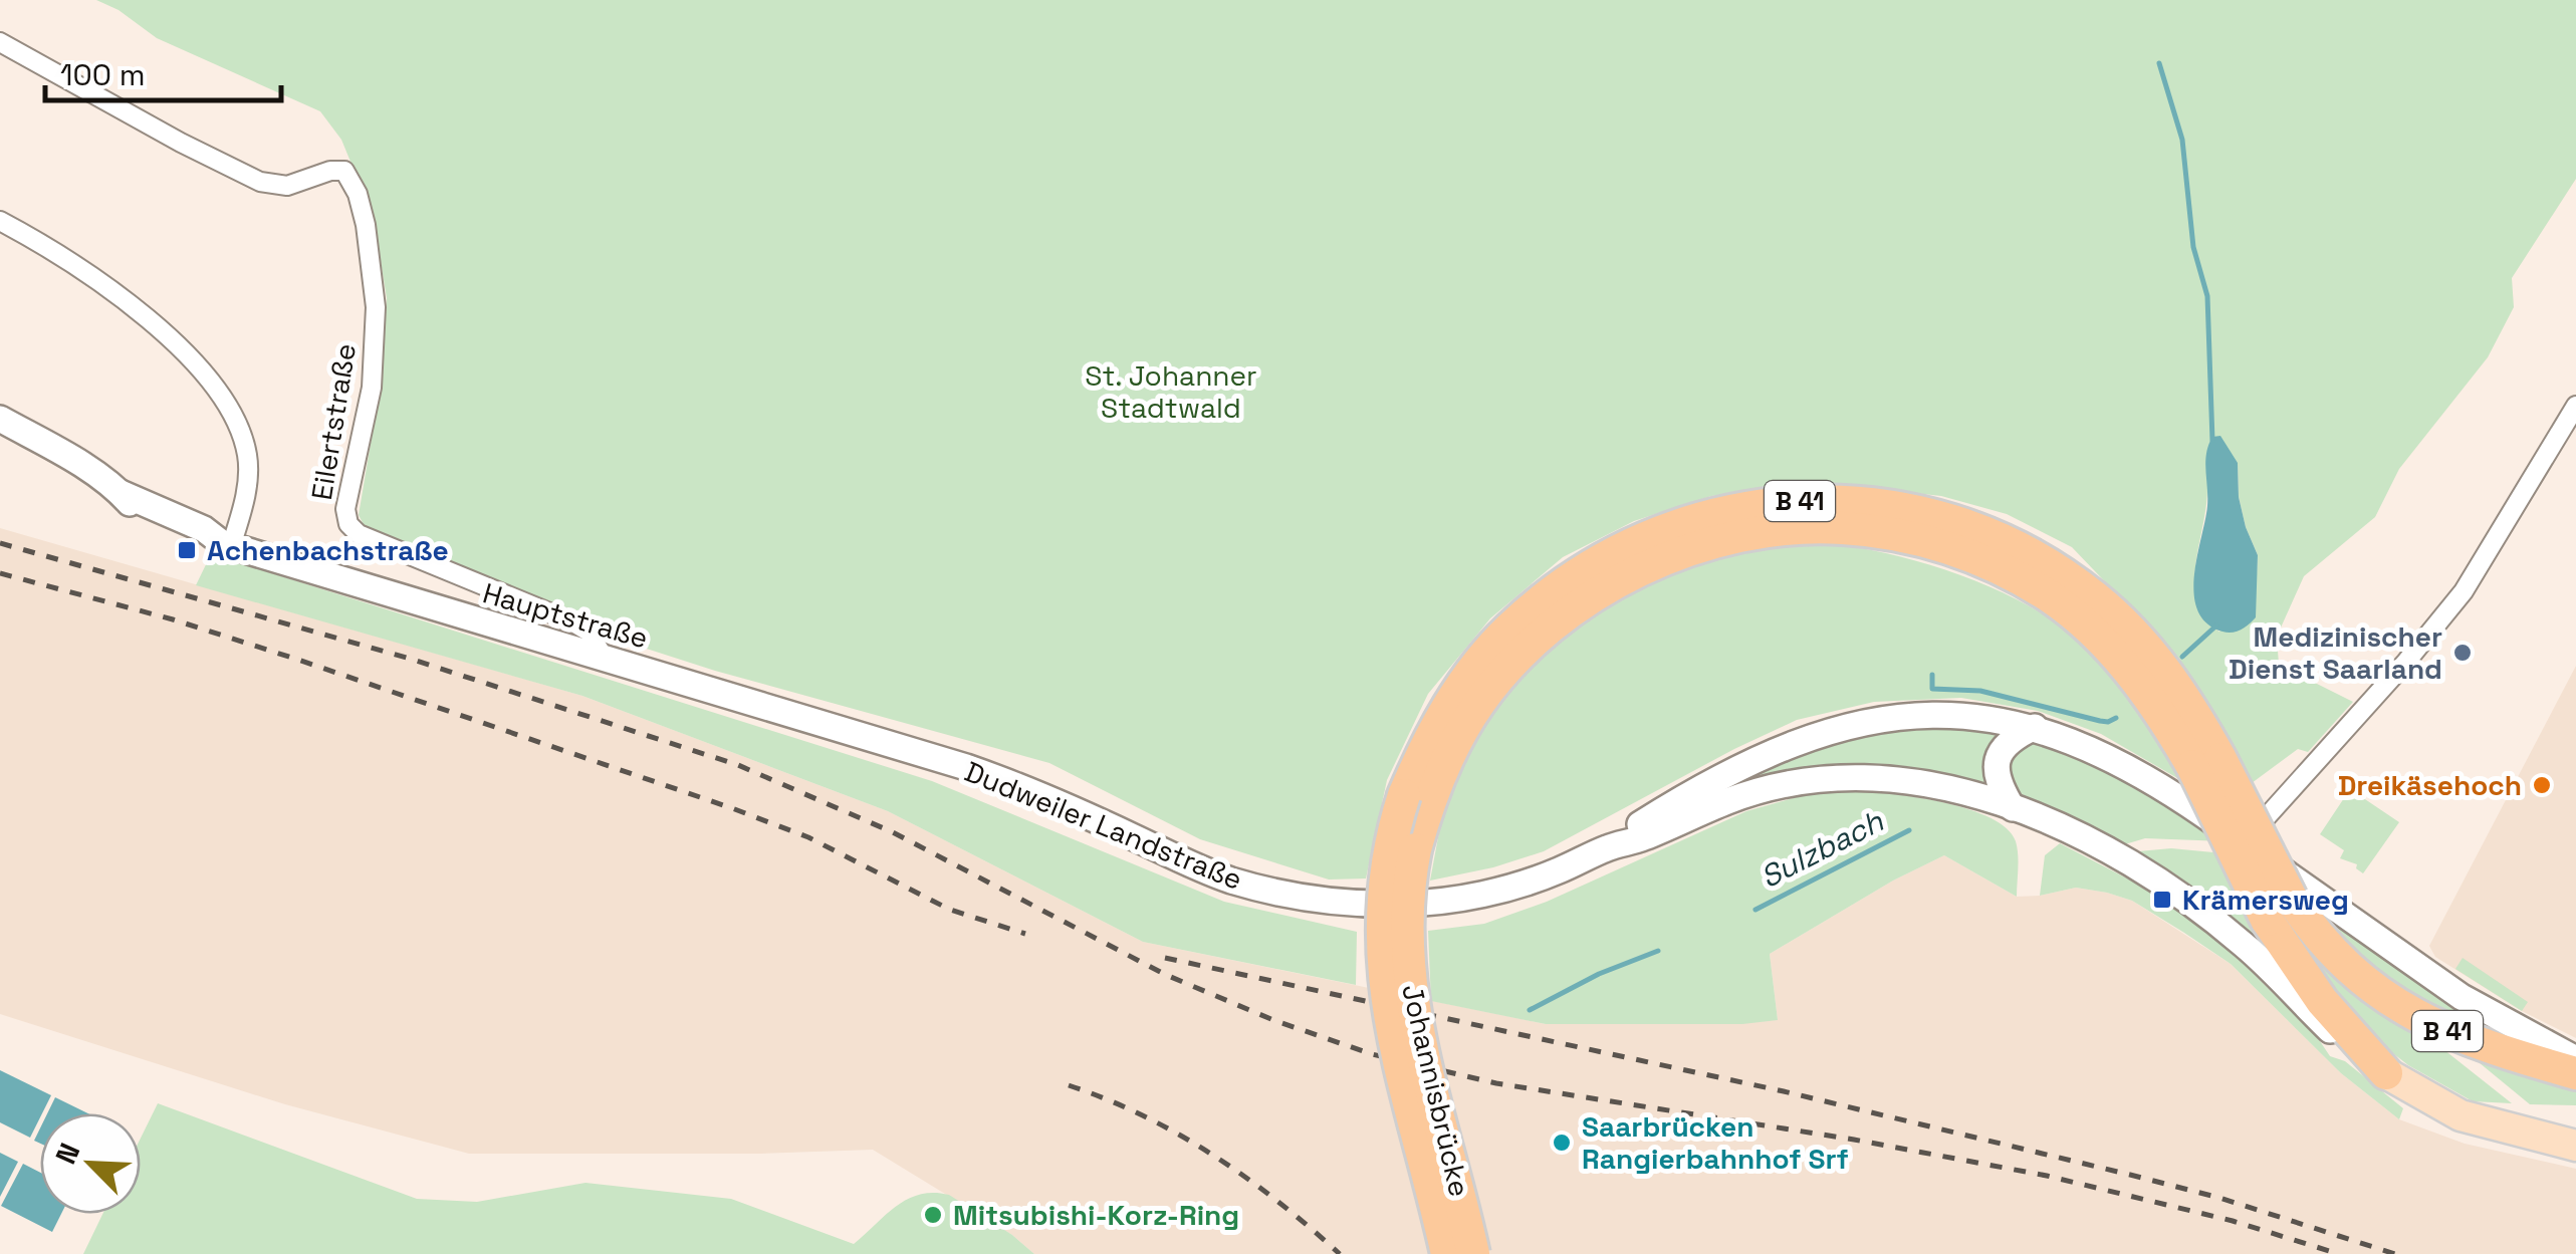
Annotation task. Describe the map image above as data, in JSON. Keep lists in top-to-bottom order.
{
  "streets": {
    "highway": ["B 41", "Johannisbrücke"],
    "main road": ["Hauptstraße", "Dudweiler Landstraße"],
    "street": ["Eilertstraße"]
  },
  "crossings": [
    ["Eilertstraße", "Hauptstraße"],
    ["B 41", "Dudweiler Landstraße"],
    ["B 41", "Johannisbrücke"],
    ["Hauptstraße", "Dudweiler Landstraße"]
  ],
  "water": ["Sulzbach"],
  "parks": ["St. Johanner Stadtwald"],
  "places": {
    "transit": ["Achenbachstraße", "Krämersweg"],
    "other": [
      "Medizinischer Dienst Saarland",
      "Dreikäsehoch",
      "Saarbrücken Rangierbahnhof Srf",
      "Mitsubishi-Korz-Ring"
    ]
  },
  "scale_bar": "100 m",
  "north": "top left"
}
